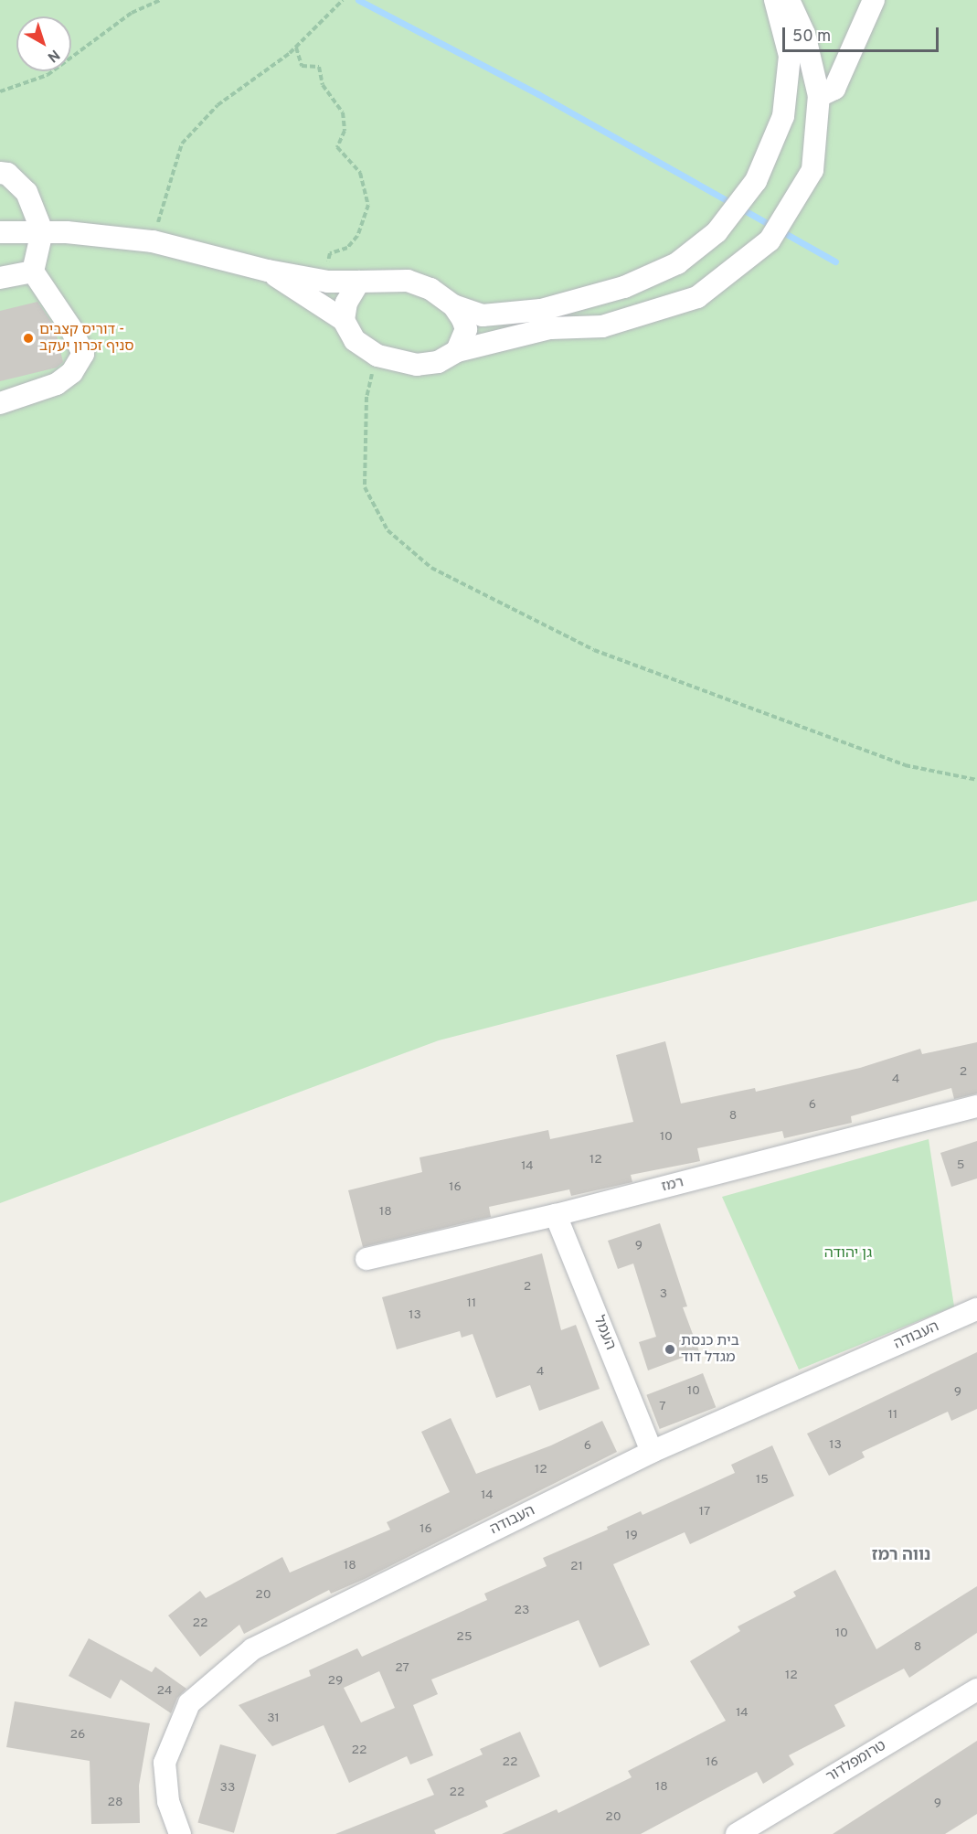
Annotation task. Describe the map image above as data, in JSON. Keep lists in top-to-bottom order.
{
  "streets": {
    "street": [
      "רמז",
      "העמל",
      "העבודה",
      "טרומפלדור"
    ]
  },
  "crossings": [
    ["רמז", "העמל"],
    ["העמל", "העבודה"]
  ],
  "districts": ["נווה רמז"],
  "parks": ["גן יהודה"],
  "places": ["דוריס קצבים - סניף זכרון יעקב", "בית כנסת מגדל דוד"],
  "house_numbers": [
    "2",
    "4",
    "6",
    "8",
    "10",
    "12",
    "5",
    "14",
    "16",
    "18",
    "9",
    "2",
    "3",
    "11",
    "13",
    "4",
    "10",
    "9",
    "7",
    "11",
    "13",
    "6",
    "12",
    "15",
    "14",
    "17",
    "16",
    "19",
    "18",
    "21",
    "20",
    "23",
    "22",
    "10",
    "25",
    "8",
    "27",
    "12",
    "29",
    "24",
    "14",
    "31",
    "26",
    "22",
    "22",
    "16",
    "18",
    "33",
    "22",
    "28",
    "9",
    "20"
  ],
  "scale_bar": "50 m",
  "north": "bottom right"
}
